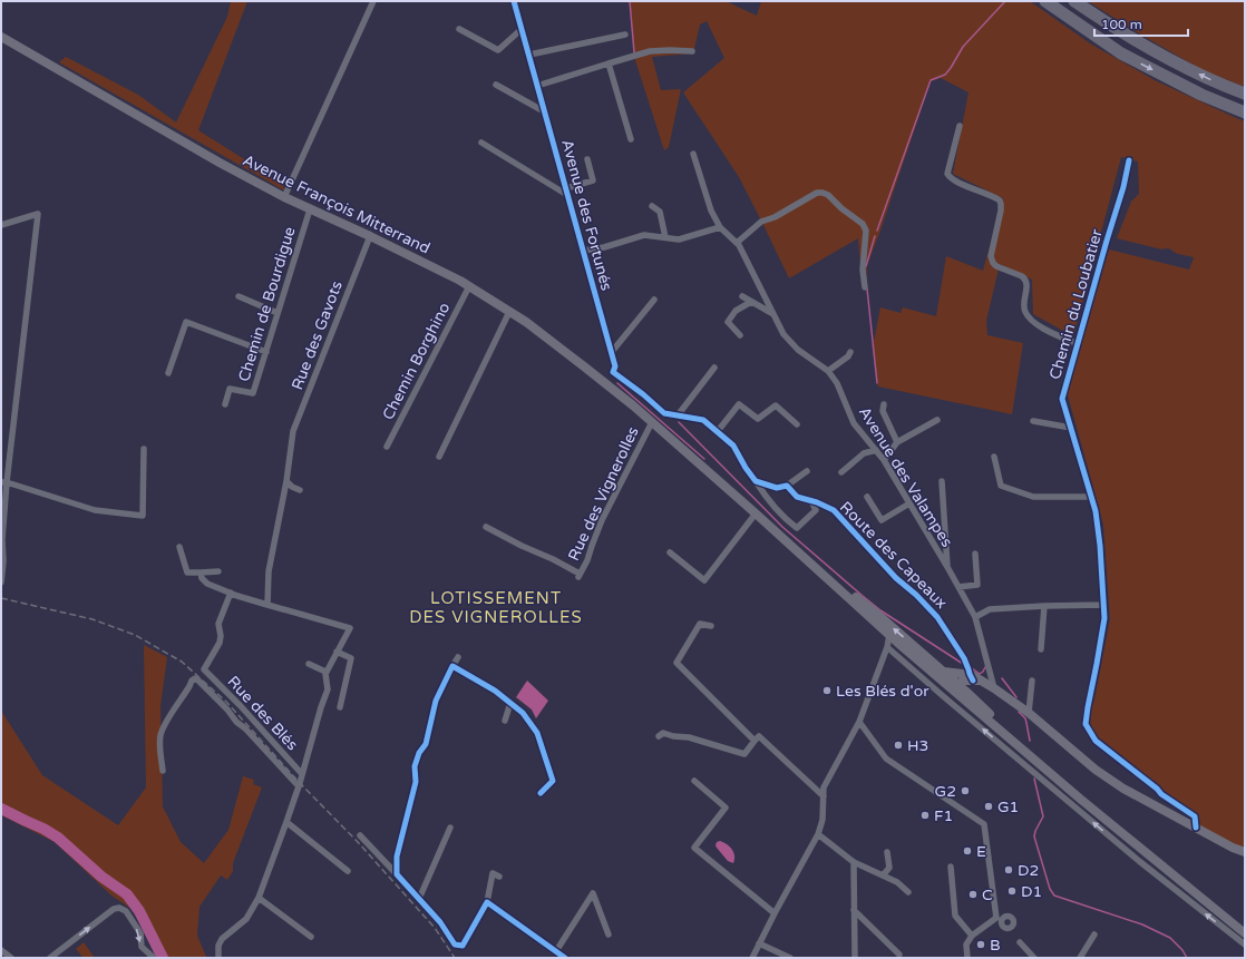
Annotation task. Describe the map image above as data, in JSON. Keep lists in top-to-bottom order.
{
  "streets": {
    "main road": ["Avenue François Mitterrand"],
    "street": [
      "Avenue des Fortunés",
      "Chemin de Bourdigue",
      "Chemin du Loubatier",
      "Rue des Gavots",
      "Chemin Borghino",
      "Avenue des Valampes",
      "Rue des Vignerolles",
      "Route des Capeaux",
      "Rue des Blés"
    ]
  },
  "crossings": [
    ["Avenue François Mitterrand", "Chemin de Bourdigue"],
    ["Avenue François Mitterrand", "Rue des Gavots"],
    ["Avenue François Mitterrand", "Chemin Borghino"],
    ["Avenue François Mitterrand", "Rue des Vignerolles"]
  ],
  "districts": ["LOTISSEMENT DES VIGNEROLLES"],
  "places": [
    "Les Blés d'or",
    "H3",
    "G2",
    "G1",
    "F1",
    "E",
    "D2",
    "D1",
    "C",
    "B"
  ],
  "scale_bar": "100 m"
}
